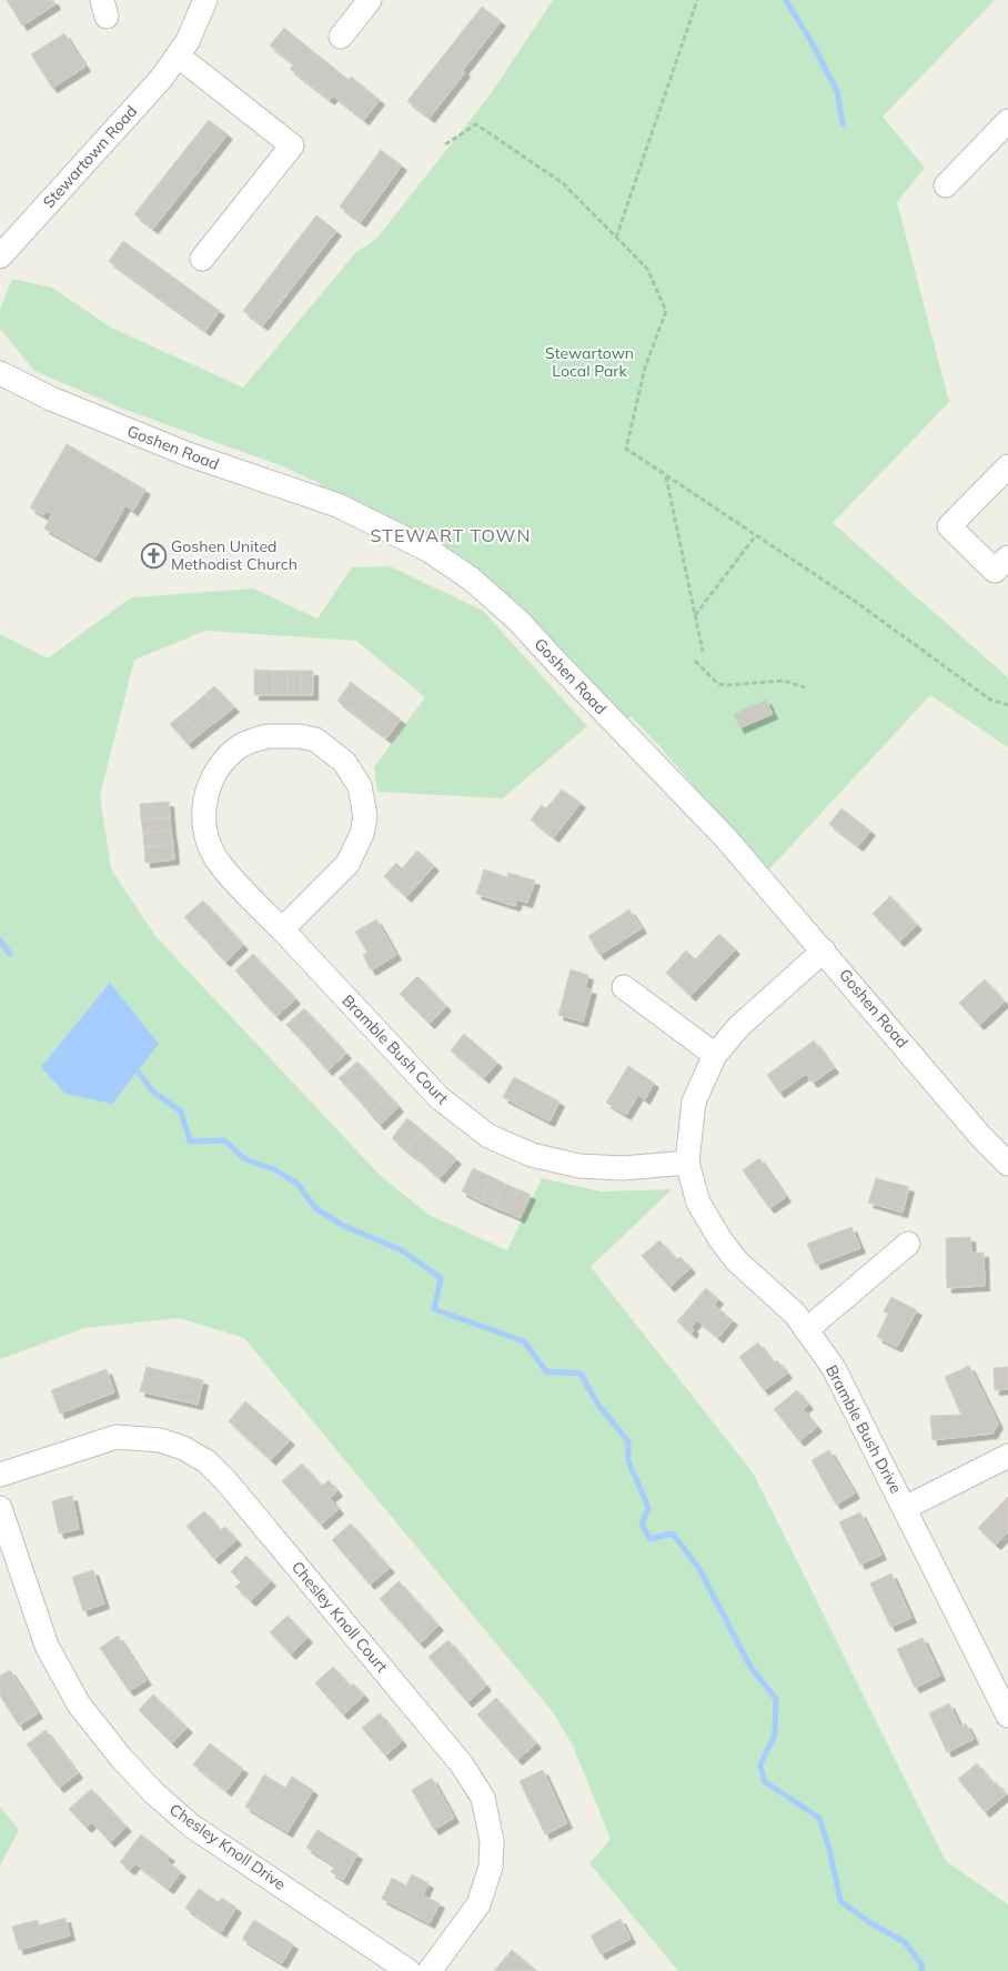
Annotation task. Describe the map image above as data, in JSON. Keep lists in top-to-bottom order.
{
  "streets": {
    "street": [
      "Stewartown Road",
      "Goshen Road",
      "Bramble Bush Court",
      "Bramble Bush Drive",
      "Chesley Knoll Court",
      "Chesley Knoll Drive"
    ]
  },
  "crossings": [
    ["Goshen Road", "Bramble Bush Drive"],
    ["Bramble Bush Court", "Bramble Bush Drive"]
  ],
  "districts": ["STEWART TOWN"],
  "parks": ["Stewartown Local Park"],
  "places": {
    "church": ["Goshen United Methodist Church"]
  }
}
